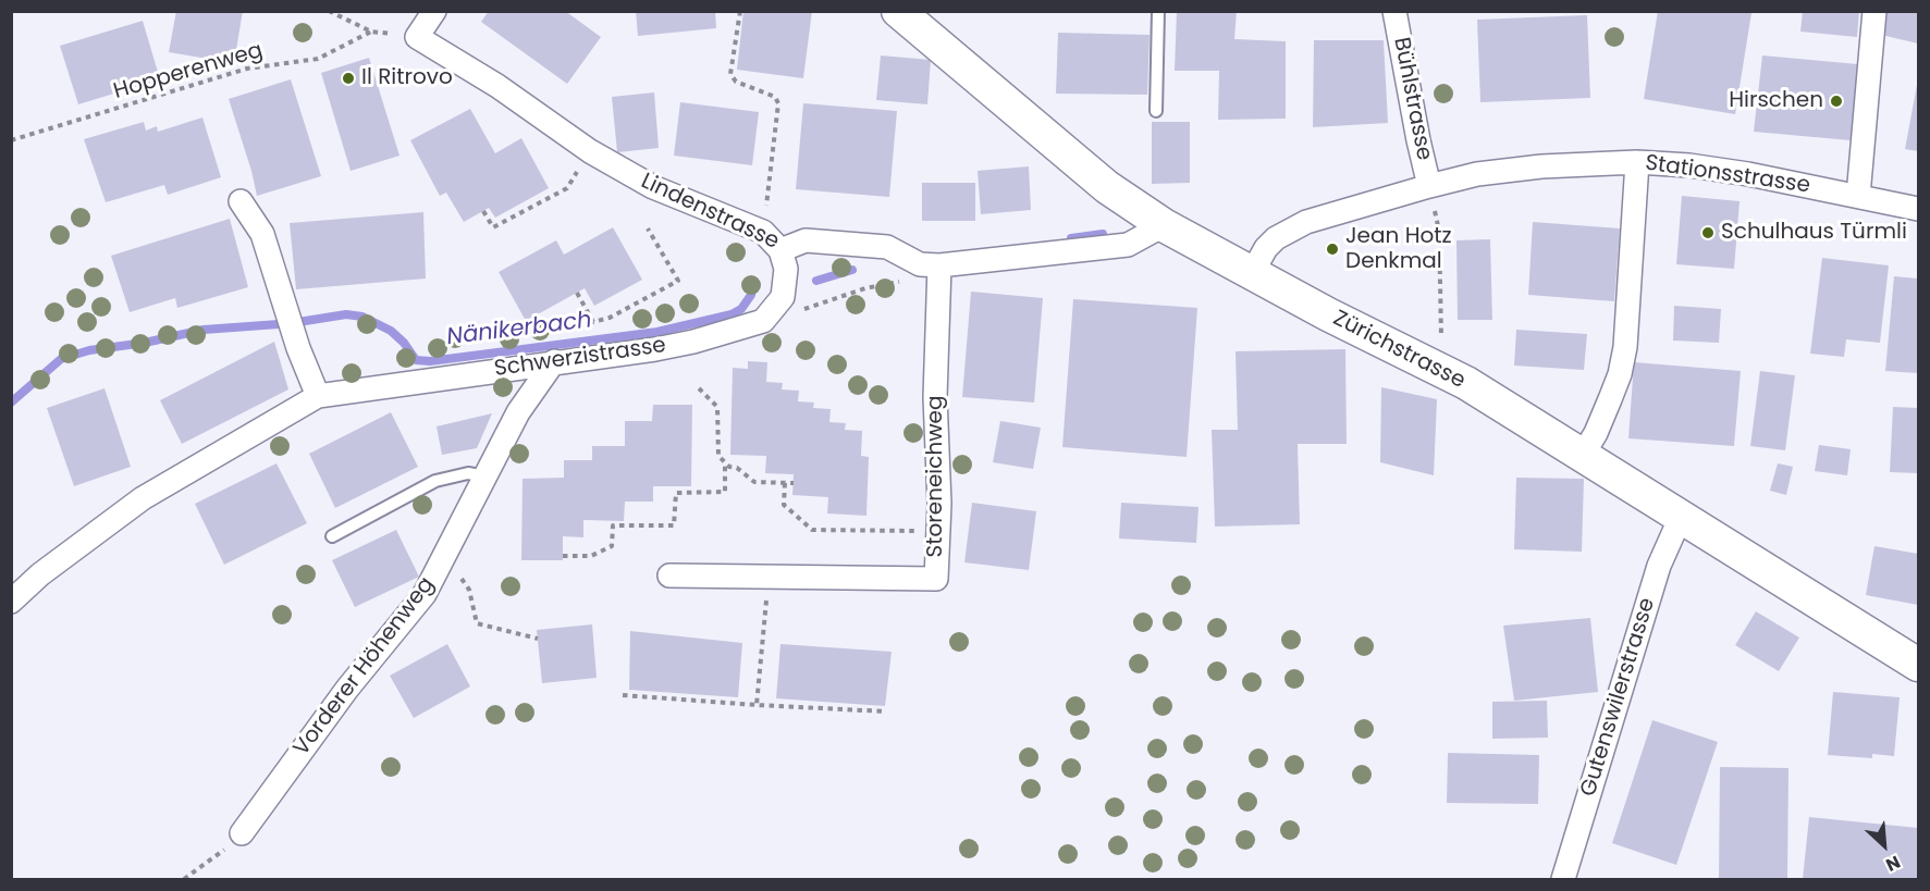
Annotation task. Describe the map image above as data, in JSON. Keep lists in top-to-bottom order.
{
  "streets": {
    "main road": ["Zürichstrasse"],
    "street": [
      "Bühlstrasse",
      "Stationsstrasse",
      "Lindenstrasse",
      "Schwerzistrasse",
      "Storeneichweg",
      "Vorderer Höhenweg",
      "Gutenswilerstrasse"
    ],
    "path": ["Hopperenweg"]
  },
  "crossings": [
    ["Bühlstrasse", "Stationsstrasse"],
    ["Stationsstrasse", "Zürichstrasse"],
    ["Lindenstrasse", "Zürichstrasse"],
    ["Lindenstrasse", "Storeneichweg"],
    ["Zürichstrasse", "Gutenswilerstrasse"],
    ["Schwerzistrasse", "Vorderer Höhenweg"]
  ],
  "water": ["Nänikerbach"],
  "places": [
    "Il Ritrovo",
    "Hirschen",
    "Schulhaus Türmli",
    "Jean Hotz Denkmal"
  ],
  "north": "bottom right"
}
